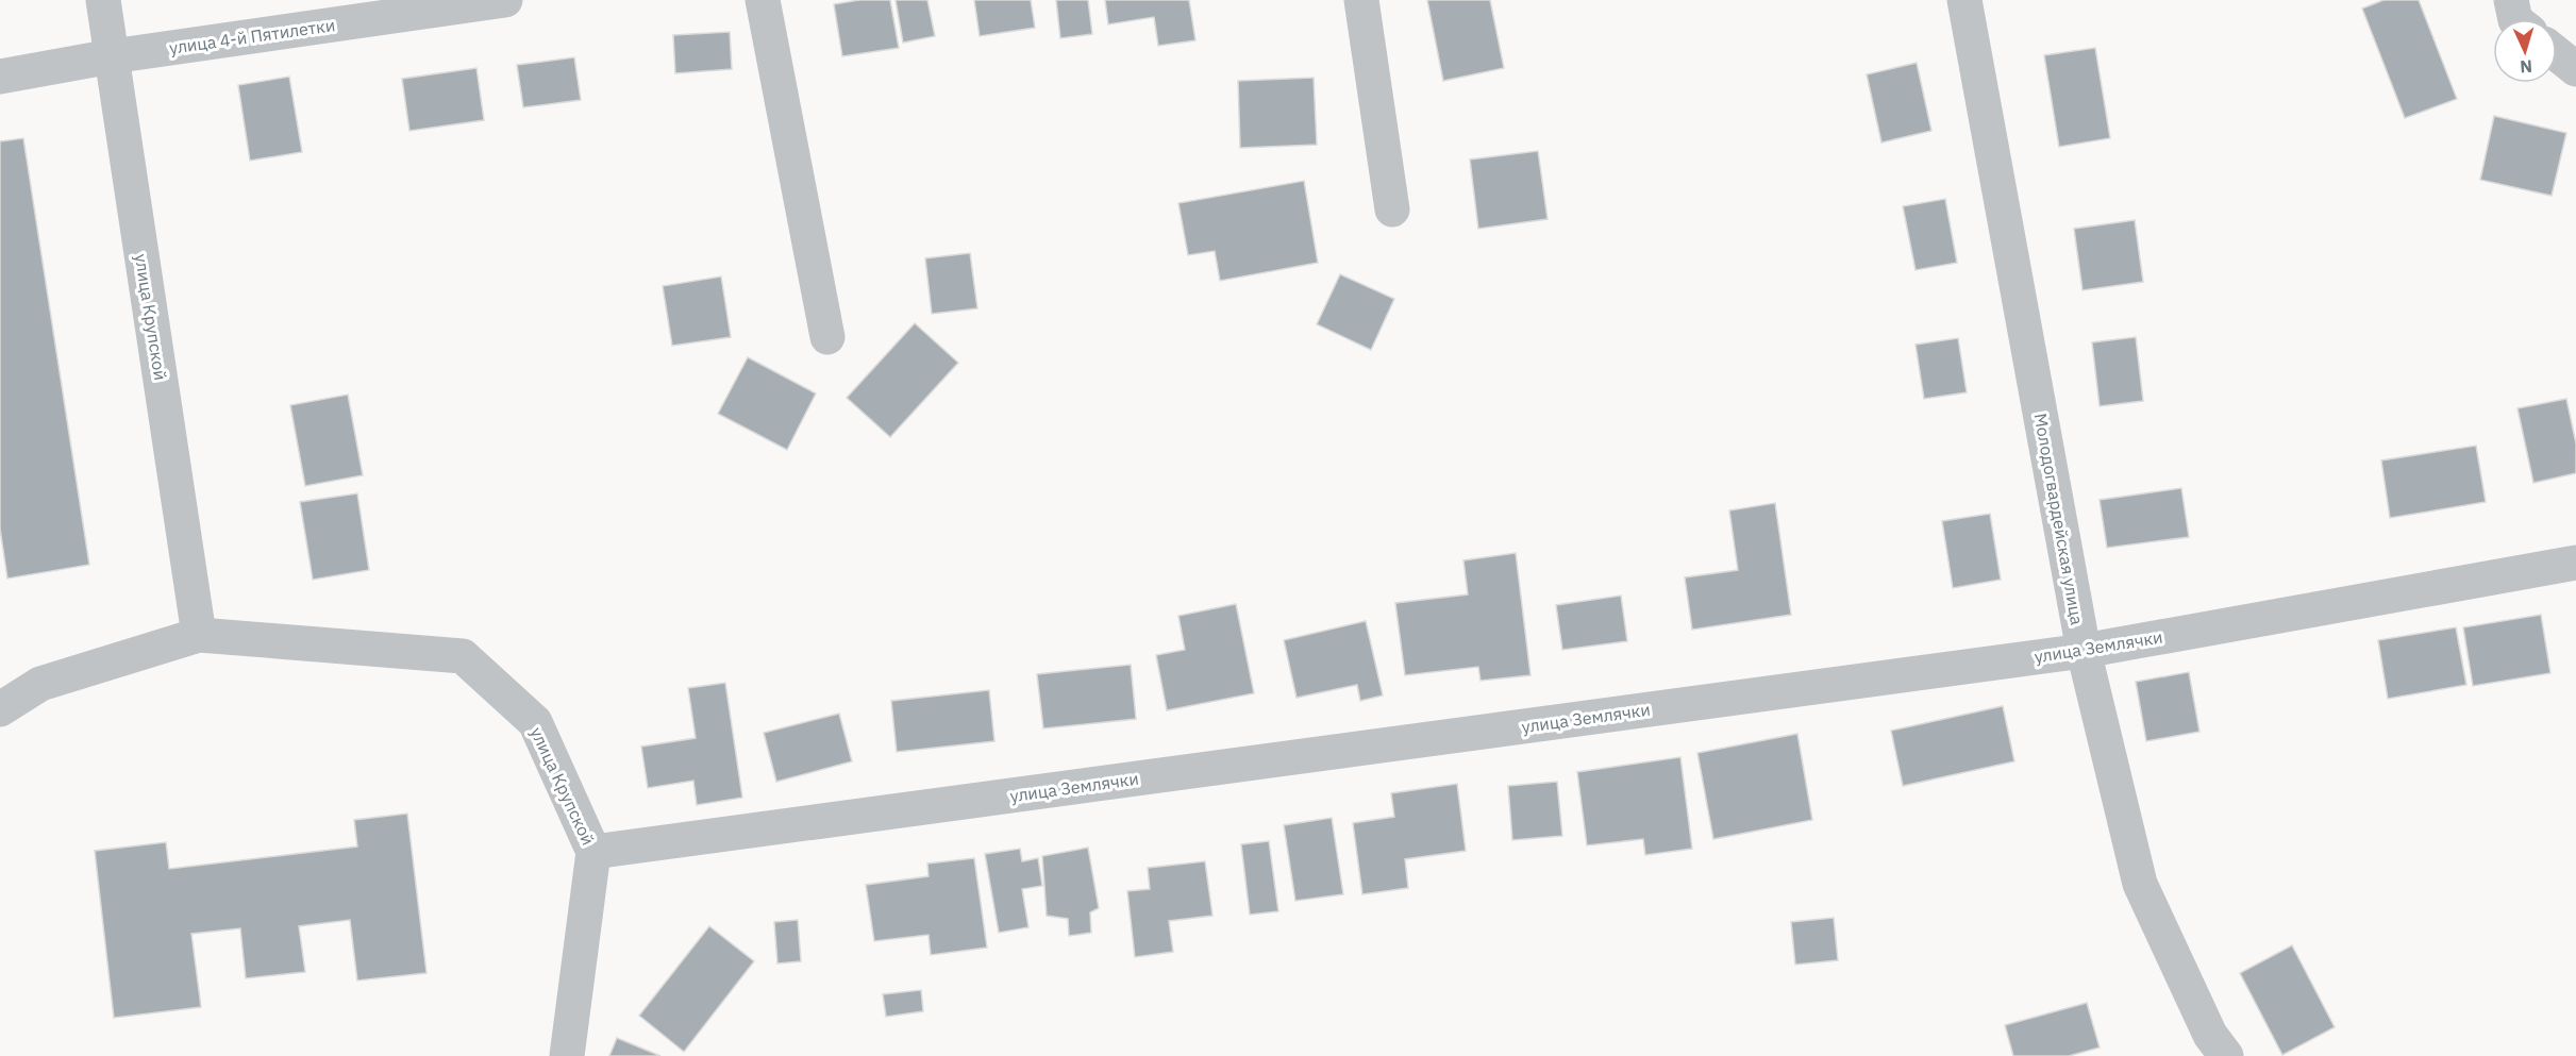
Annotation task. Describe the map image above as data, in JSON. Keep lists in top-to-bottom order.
{
  "streets": {
    "street": [
      "улица 4-й Пятилетки",
      "улица Крупской",
      "Молодогвардейская улица",
      "улица Землячки"
    ]
  },
  "crossings": [
    ["улица 4-й Пятилетки", "улица Крупской"],
    ["улица Крупской", "улица Землячки"],
    ["Молодогвардейская улица", "улица Землячки"]
  ],
  "north": "bottom"
}
